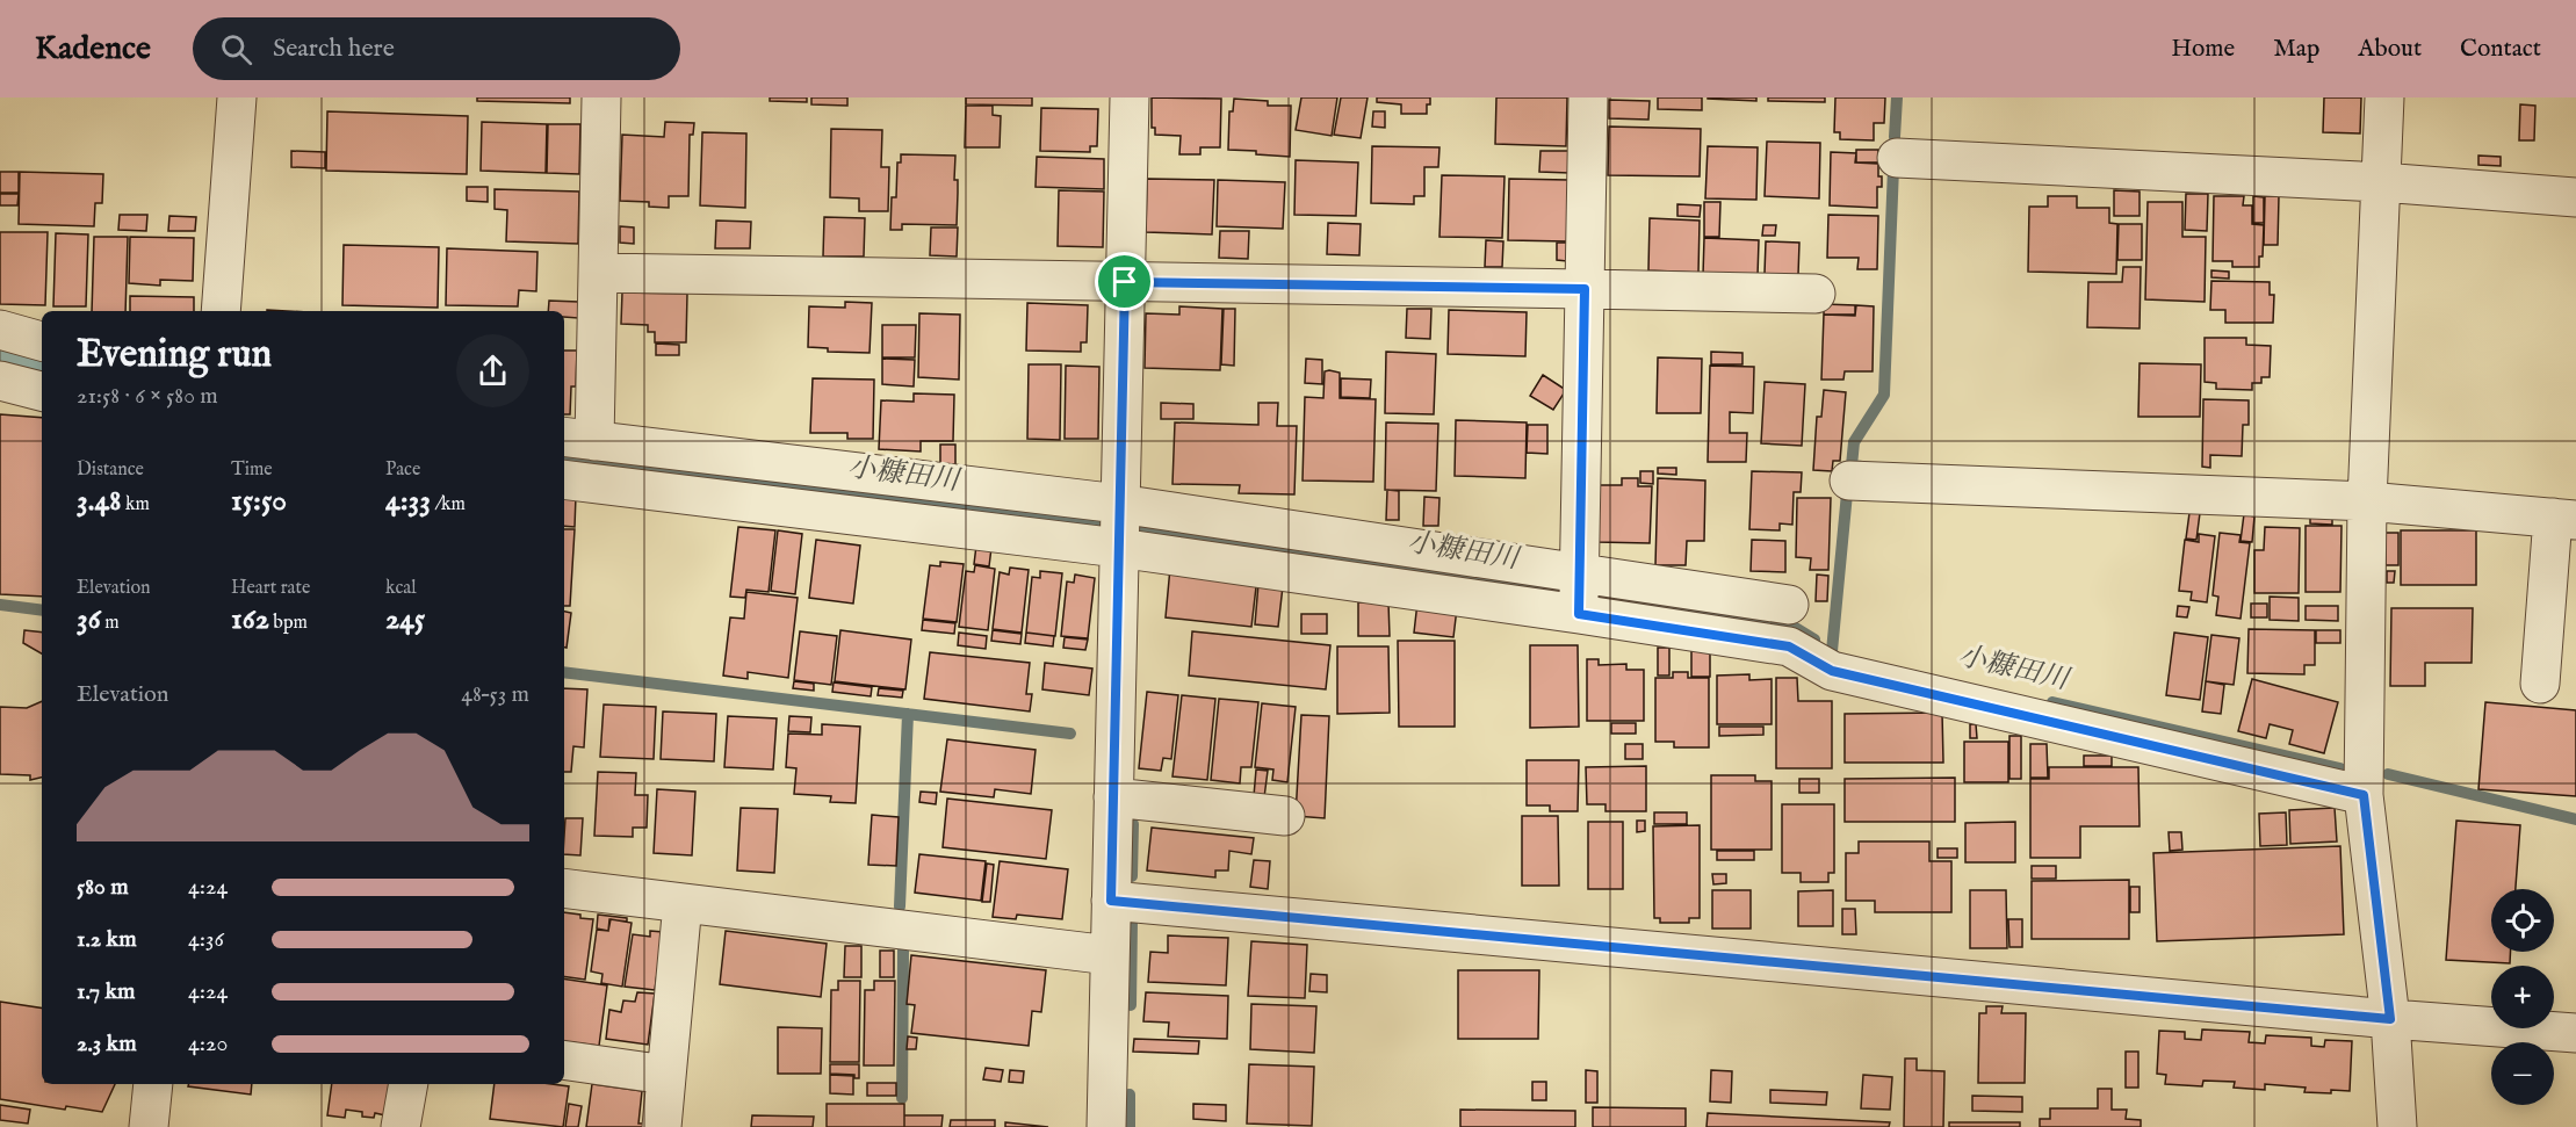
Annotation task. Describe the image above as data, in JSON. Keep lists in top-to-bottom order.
{
  "water": ["小糠田川"],
  "page": {
    "header": "Kadence",
    "search": "Search here",
    "nav": [
      "Home",
      "Map",
      "About",
      "Contact"
    ],
    "heading": ["Evening run", "21:58 · 6 × 580 m"],
    "stats": [
      ["Distance", "3.48 km"],
      ["Time", "15:50"],
      ["Pace", "4:33 /km"],
      ["Elevation", "36 m"],
      ["Heart rate", "162 bpm"],
      ["kcal", "245"]
    ],
    "chart": ["Elevation", "48–53 m"],
    "list": [
      {
        "name": "580 m",
        "note": "4:24"
      },
      {
        "name": "1.2 km",
        "note": "4:36"
      },
      {
        "name": "1.7 km",
        "note": "4:24"
      },
      {
        "name": "2.3 km",
        "note": "4:20"
      }
    ],
    "map_buttons": ["+", "−"]
  }
}
